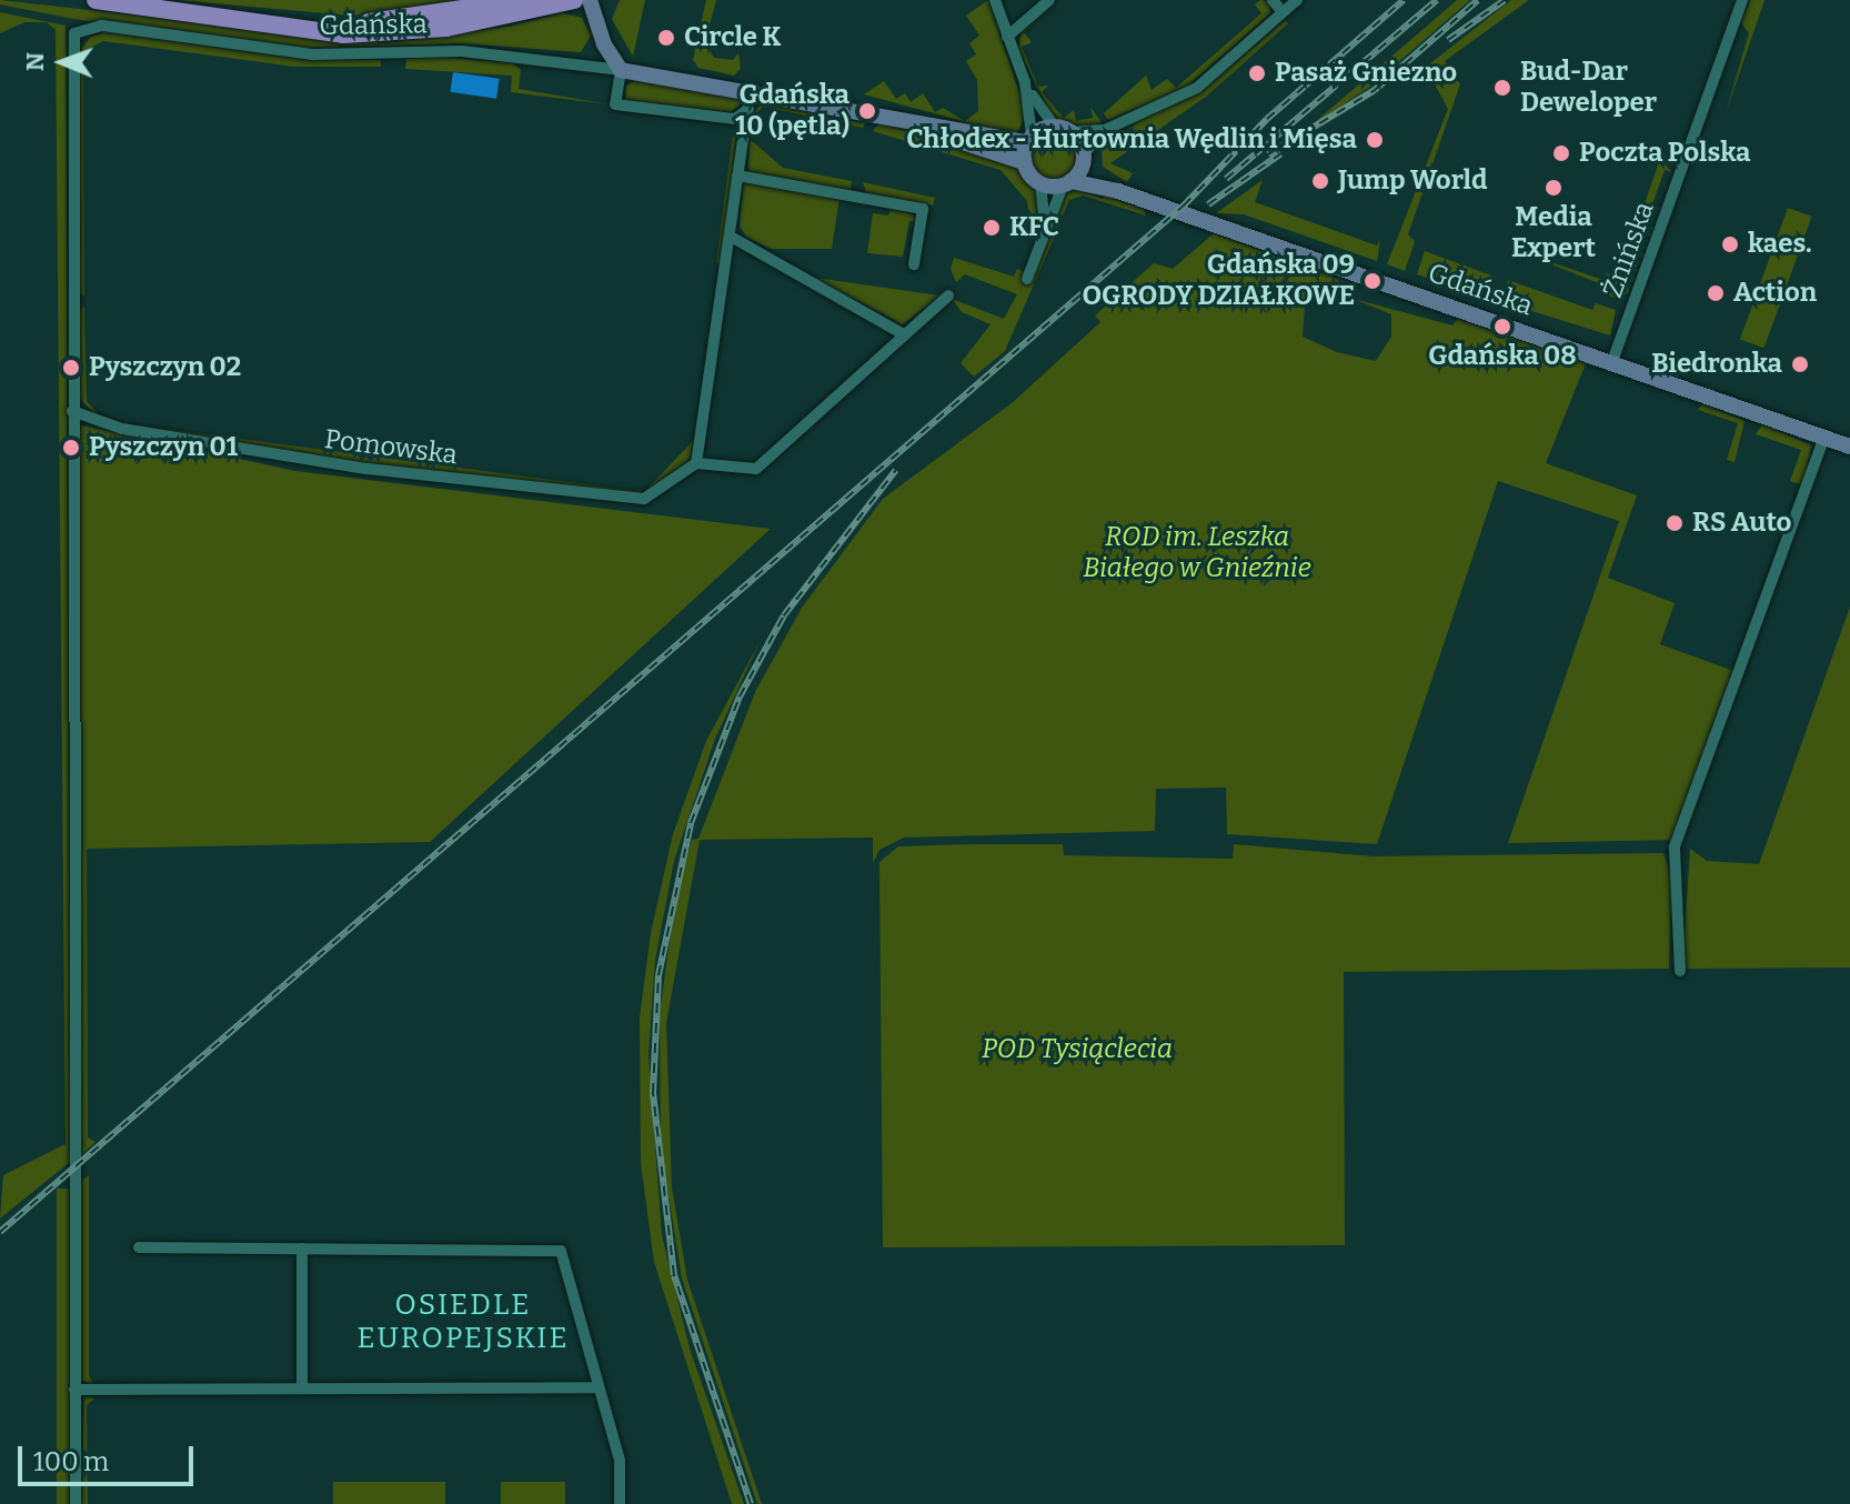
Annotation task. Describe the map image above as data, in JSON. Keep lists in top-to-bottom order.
{
  "streets": {
    "main road": ["Gdańska"],
    "street": ["Żnińska", "Pomowska"]
  },
  "crossings": [
    ["Gdańska", "Żnińska"],
    ["Gdańska", "Pomowska"]
  ],
  "districts": ["OSIEDLE EUROPEJSKIE"],
  "parks": ["ROD im. Leszka Białego w Gnieźnie", "POD Tysiąclecia"],
  "places": [
    "Circle K",
    "Pasaż Gniezno",
    "Bud-Dar Deweloper",
    "Gdańska 10 (pętla)",
    "Chłodex - Hurtownia Wędlin i Mięsa",
    "Poczta Polska",
    "Jump World",
    "Media Expert",
    "KFC",
    "kaes.",
    "Gdańska 09 OGRODY DZIAŁKOWE",
    "Action",
    "Gdańska 08",
    "Biedronka",
    "Pyszczyn 02",
    "Pyszczyn 01",
    "RS Auto"
  ],
  "scale_bar": "100 m",
  "north": "left"
}
